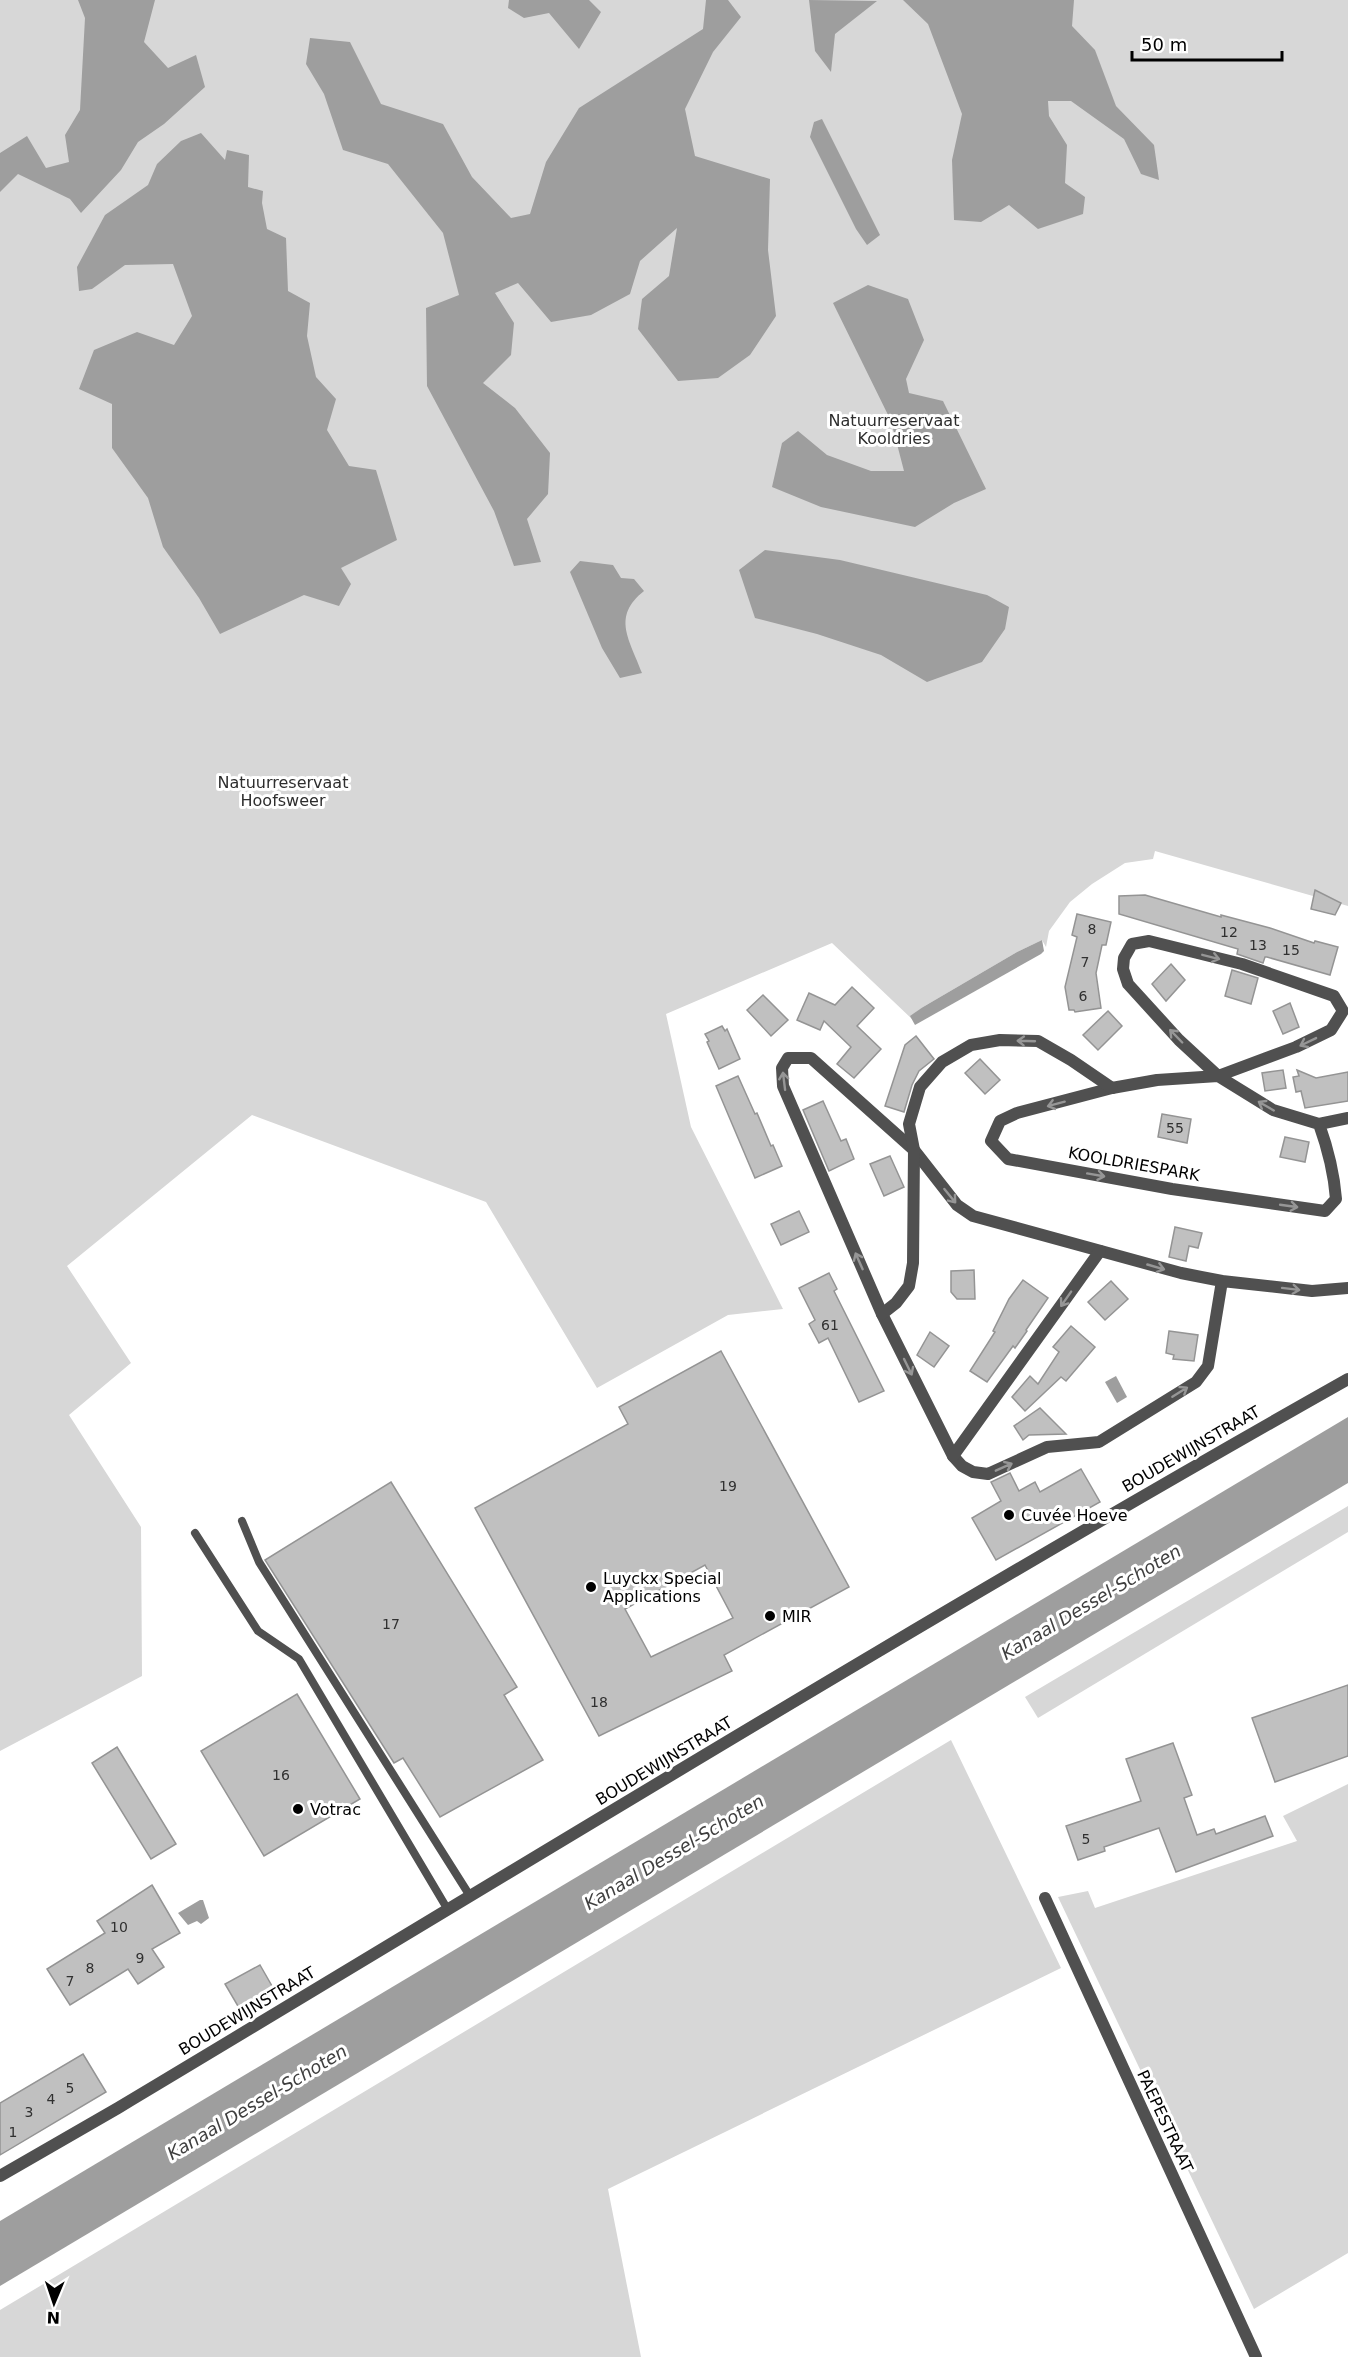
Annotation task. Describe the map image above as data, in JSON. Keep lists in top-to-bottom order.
{
  "streets": {
    "street": ["KOOLDRIESPARK", "BOUDEWIJNSTRAAT", "PAEPESTRAAT"]
  },
  "water": ["Kanaal Dessel-Schoten"],
  "parks": ["Natuurreservaat Kooldries", "Natuurreservaat Hoofsweer"],
  "places": [
    "Cuvée Hoeve",
    "Luyckx Special Applications",
    "MIR",
    "Votrac"
  ],
  "house_numbers": [
    "8",
    "12",
    "13",
    "15",
    "7",
    "6",
    "55",
    "61",
    "19",
    "17",
    "18",
    "16",
    "5",
    "10",
    "9",
    "8",
    "7",
    "5",
    "4",
    "3",
    "1"
  ],
  "scale_bar": "50 m",
  "north": "bottom"
}
